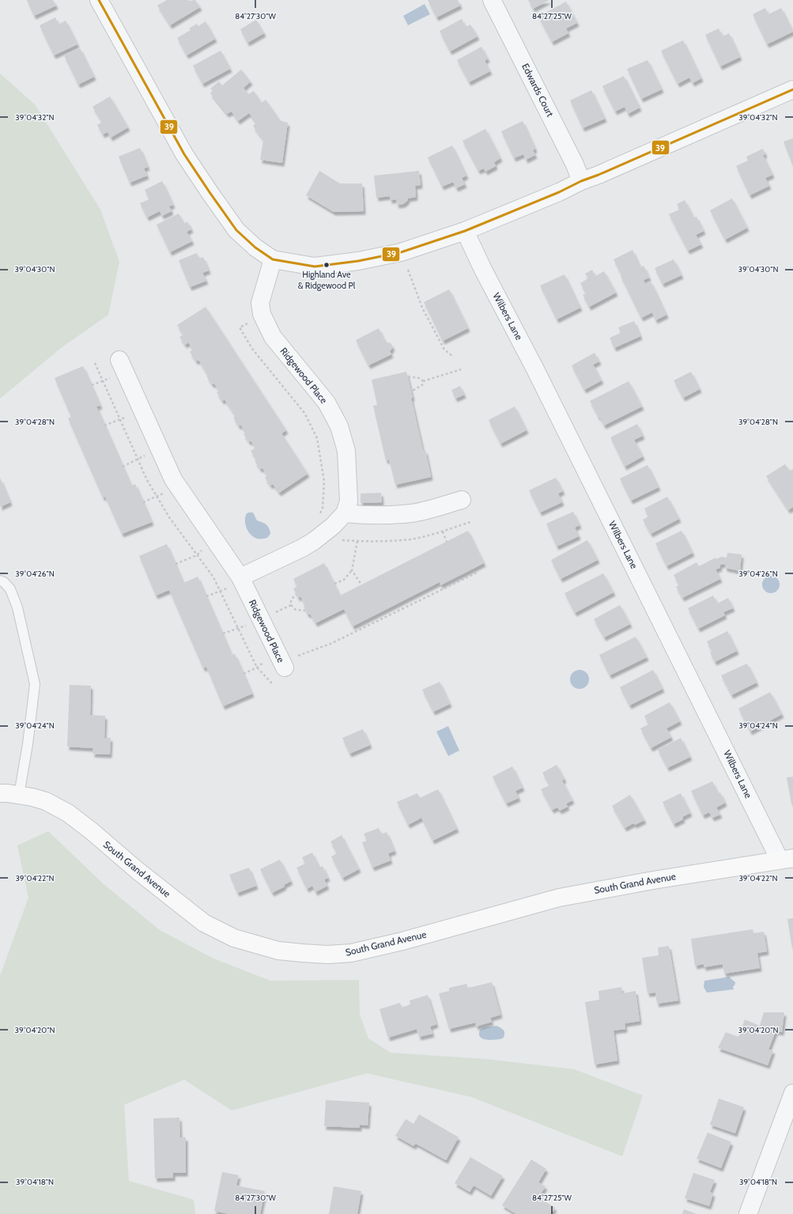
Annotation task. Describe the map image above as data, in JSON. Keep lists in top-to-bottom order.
{
  "streets": {
    "main road": ["South Grand Avenue"],
    "street": ["Edwards Court", "Wilbers Lane", "Ridgewood Place"]
  },
  "crossings": [
    ["Wilbers Lane", "South Grand Avenue"]
  ],
  "places": ["Highland Ave & Ridgewood Pl"],
  "lines": ["transit line 39"],
  "coordinates": [
    "84°27'30\"W",
    "84°27'25\"W",
    "39°04'32\"N",
    "39°04'30\"N",
    "39°04'28\"N",
    "39°04'26\"N",
    "39°04'24\"N",
    "39°04'22\"N",
    "39°04'20\"N",
    "39°04'18\"N"
  ]
}
